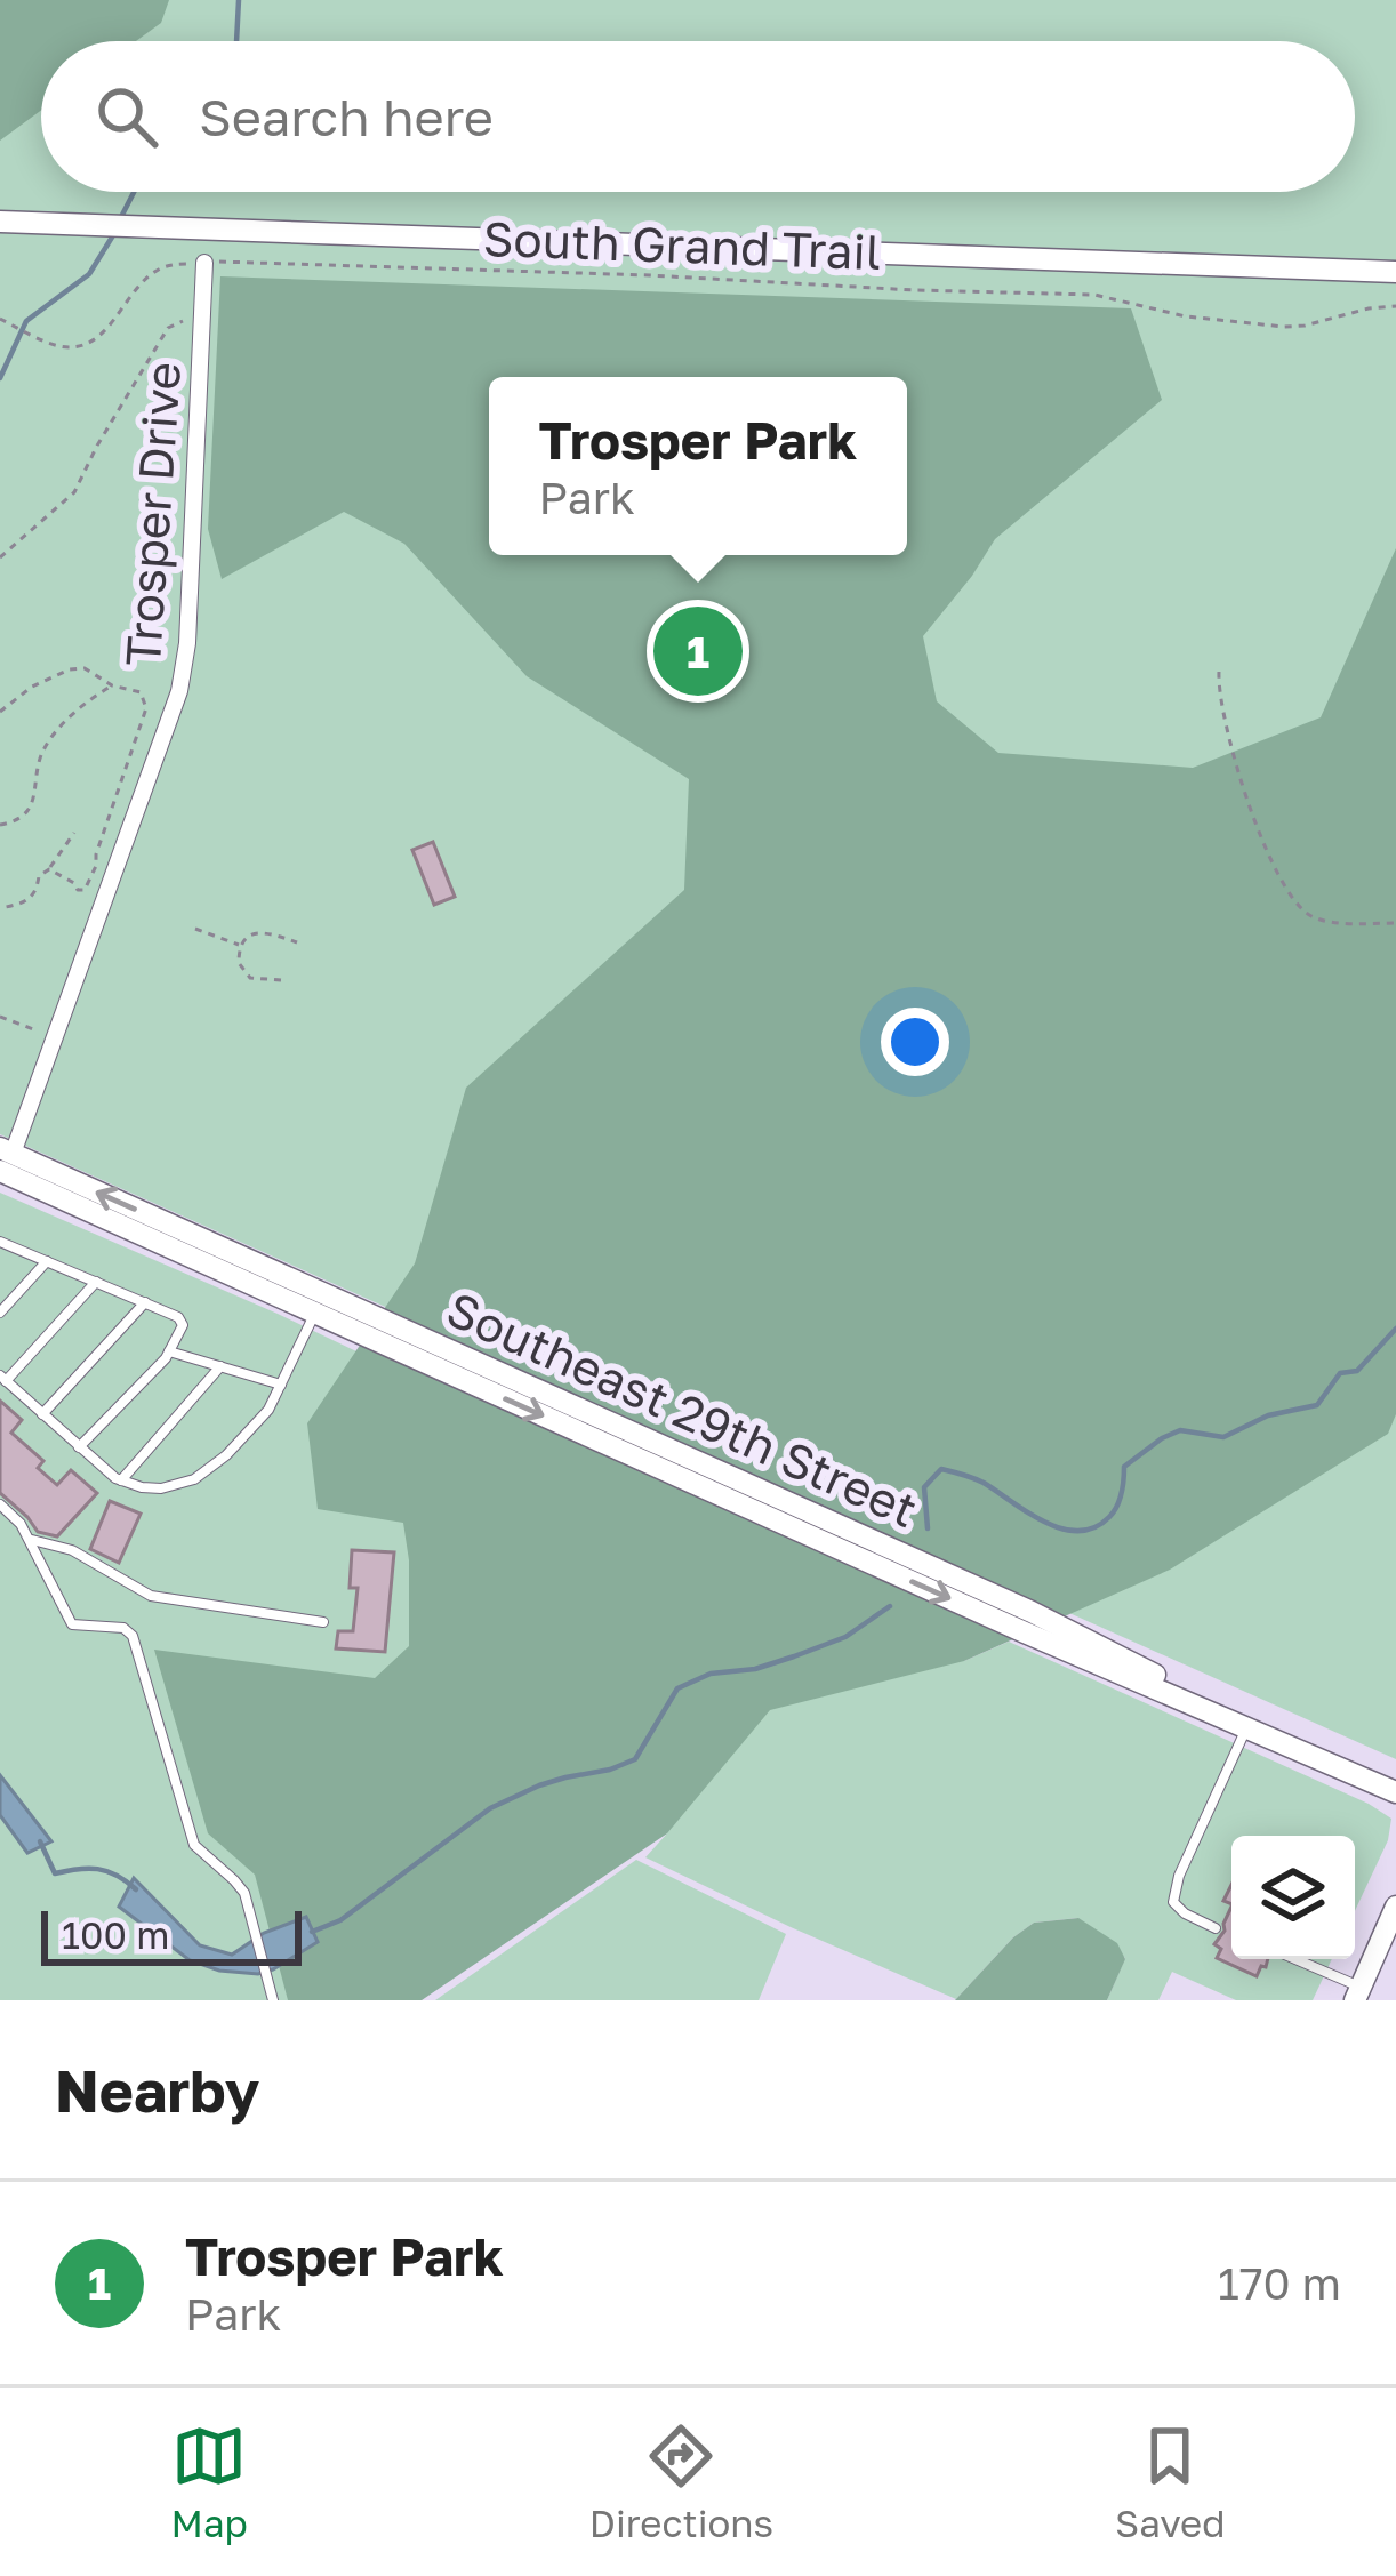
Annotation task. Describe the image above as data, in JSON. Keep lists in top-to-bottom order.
{
  "streets": {
    "main road": ["Southeast 29th Street"],
    "street": ["Trosper Drive"],
    "path": ["South Grand Trail"]
  },
  "crossings": [
    ["South Grand Trail", "Trosper Drive"],
    ["Trosper Drive", "Southeast 29th Street"]
  ],
  "scale_bar": "100 m",
  "page": {
    "search": "Search here",
    "popup": ["Trosper Park", "Park"],
    "pins": "1",
    "scale": "100 m",
    "heading": "Nearby",
    "list": [
      {
        "mark": "1",
        "name": "Trosper Park",
        "note": "Park",
        "value": "170 m"
      }
    ],
    "nav": ["Map", "Directions", "Saved"]
  }
}
